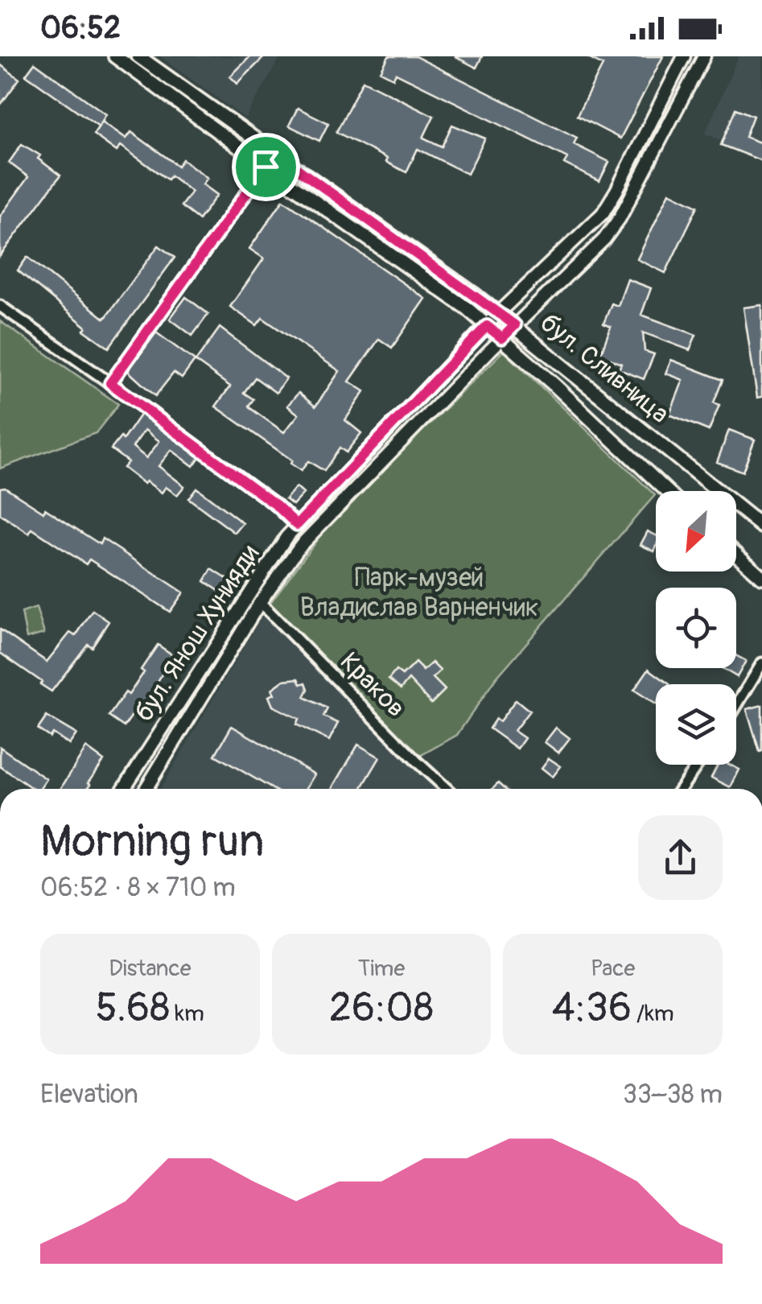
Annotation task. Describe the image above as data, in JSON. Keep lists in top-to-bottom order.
{
  "streets": {
    "main road": ["бул. Сливница"],
    "street": ["бул. Янош Хунияди", "Краков"]
  },
  "crossings": [
    ["бул. Сливница", "бул. Янош Хунияди"],
    ["бул. Янош Хунияди", "Краков"]
  ],
  "parks": ["Парк-музей Владислав Варненчик"],
  "north": "bottom left",
  "page": {
    "status": "06:52",
    "heading": ["Morning run", "06:52 · 8 × 710 m"],
    "stats": [
      ["Distance", "5.68 km"],
      ["Time", "26:08"],
      ["Pace", "4:36 /km"]
    ],
    "chart": ["Elevation", "33–38 m"]
  }
}
